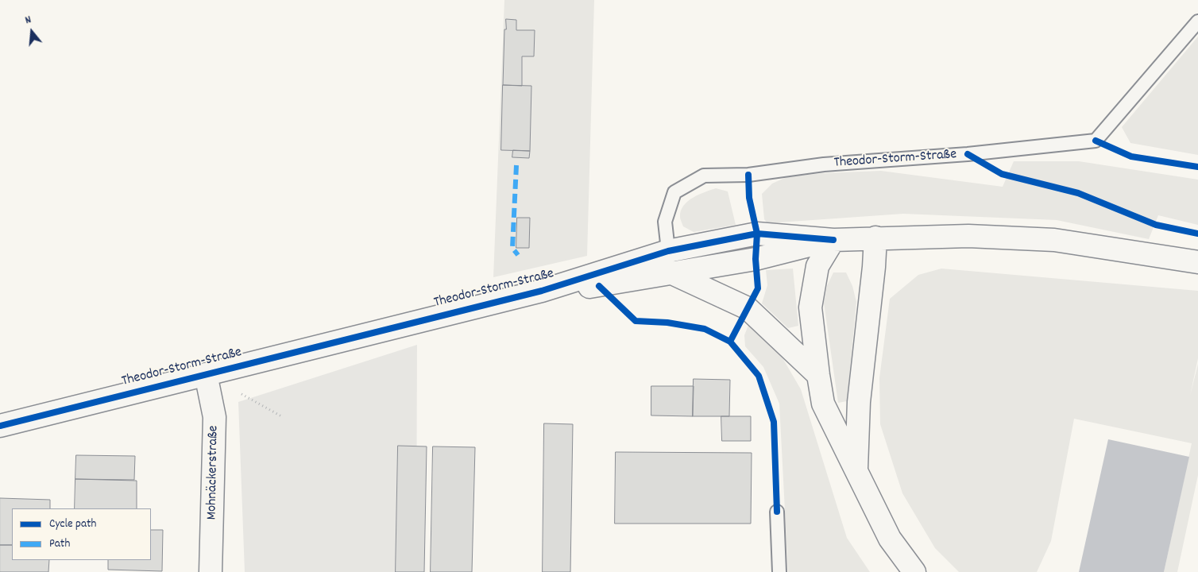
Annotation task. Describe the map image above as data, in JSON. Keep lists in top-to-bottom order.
{
  "streets": {
    "street": ["Theodor-Storm-Straße", "Mohnäckerstraße"]
  },
  "crossings": [
    ["Theodor-Storm-Straße", "Mohnäckerstraße"]
  ],
  "legend": ["Cycle path", "Path"],
  "north": "top"
}
